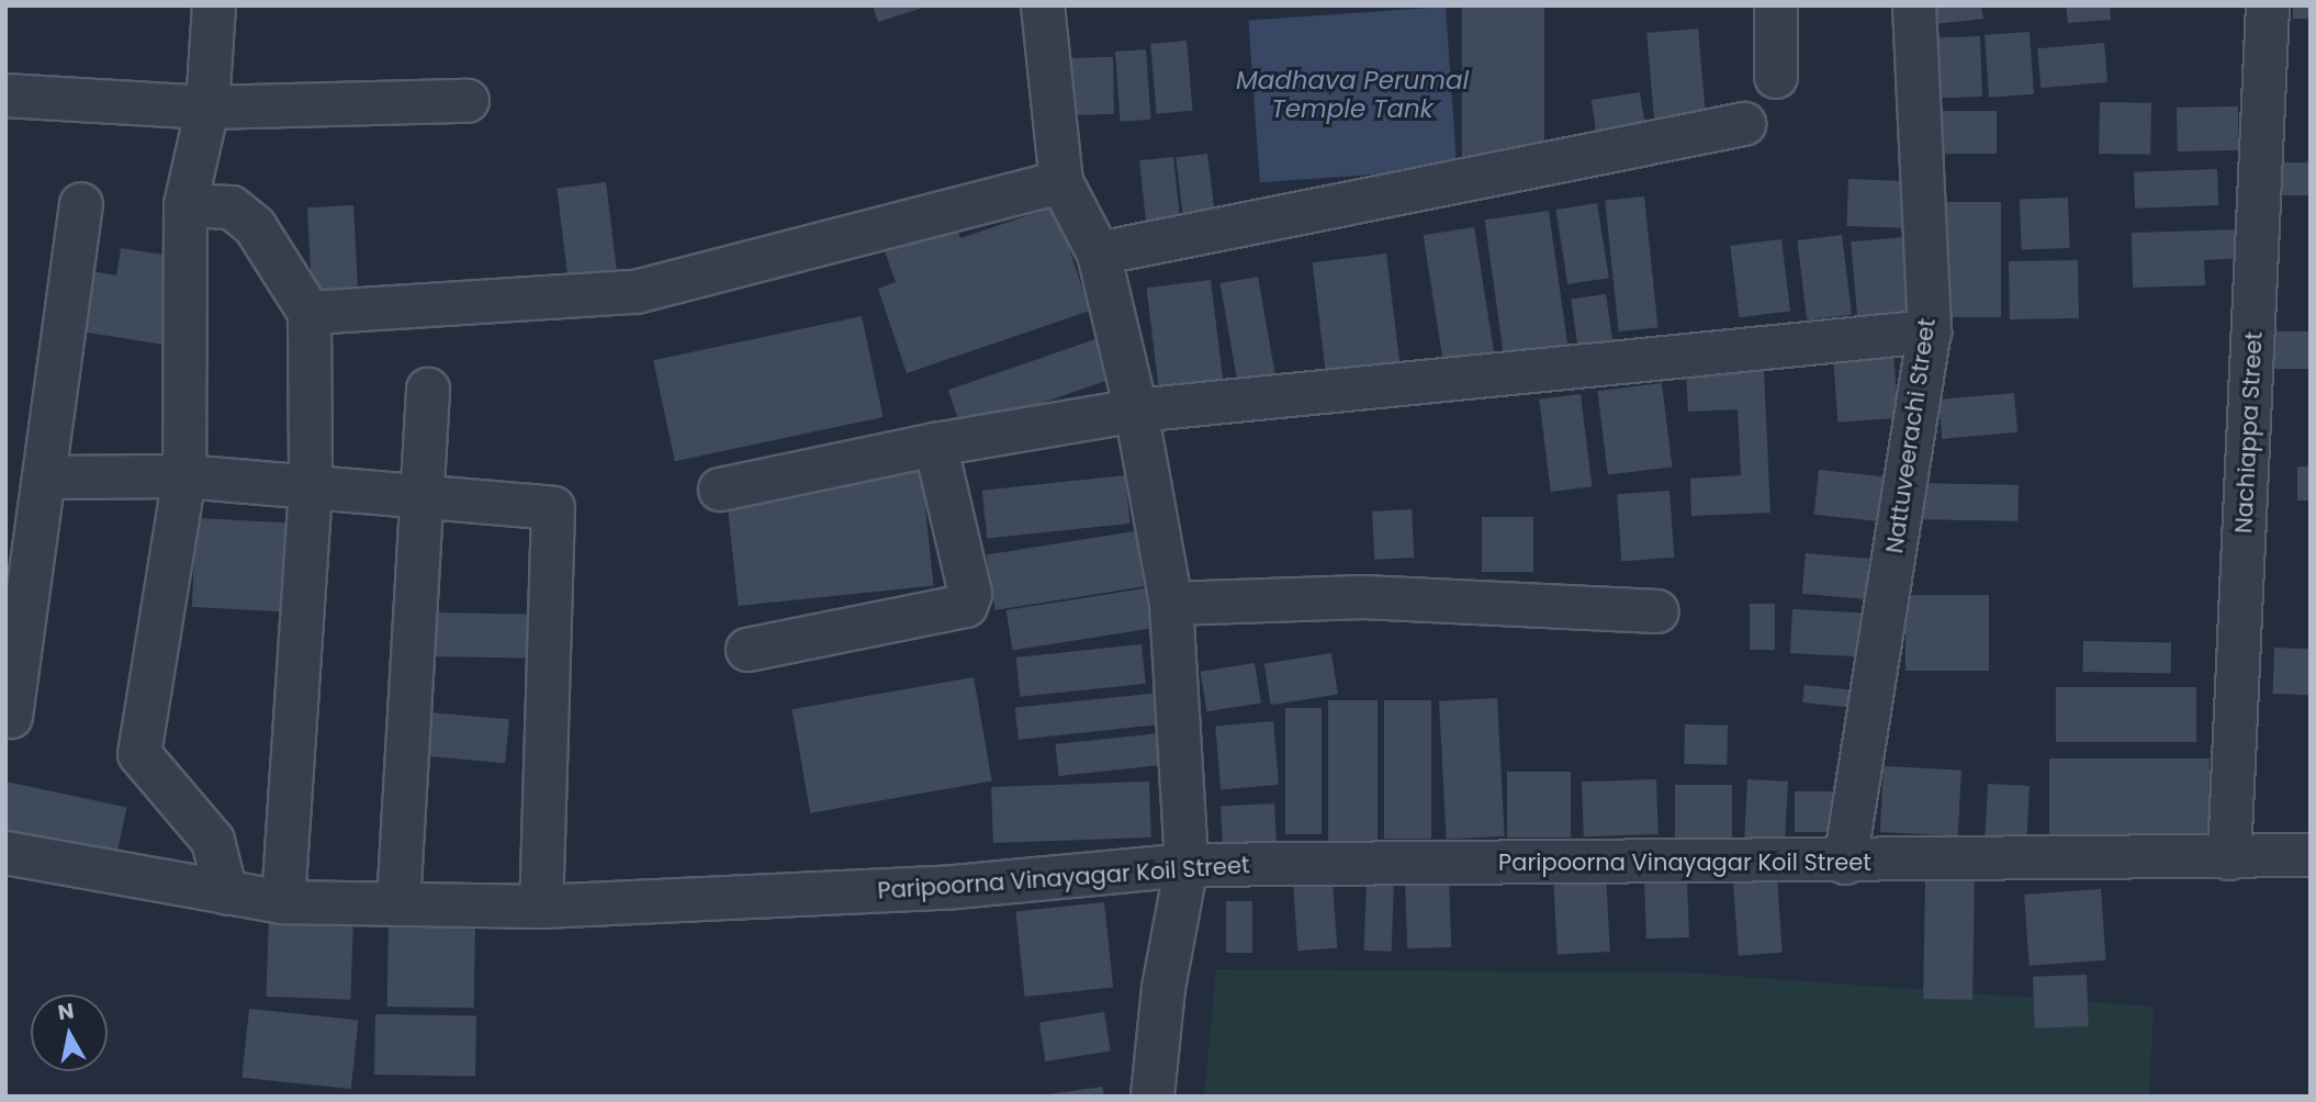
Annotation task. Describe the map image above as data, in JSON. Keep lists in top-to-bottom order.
{
  "streets": {
    "street": ["Nachiappa Street", "Nattuveerachi Street", "Paripoorna Vinayagar Koil Street"]
  },
  "crossings": [
    ["Nachiappa Street", "Paripoorna Vinayagar Koil Street"],
    ["Nattuveerachi Street", "Paripoorna Vinayagar Koil Street"]
  ],
  "water": ["Madhava Perumal Temple Tank"],
  "north": "top"
}
